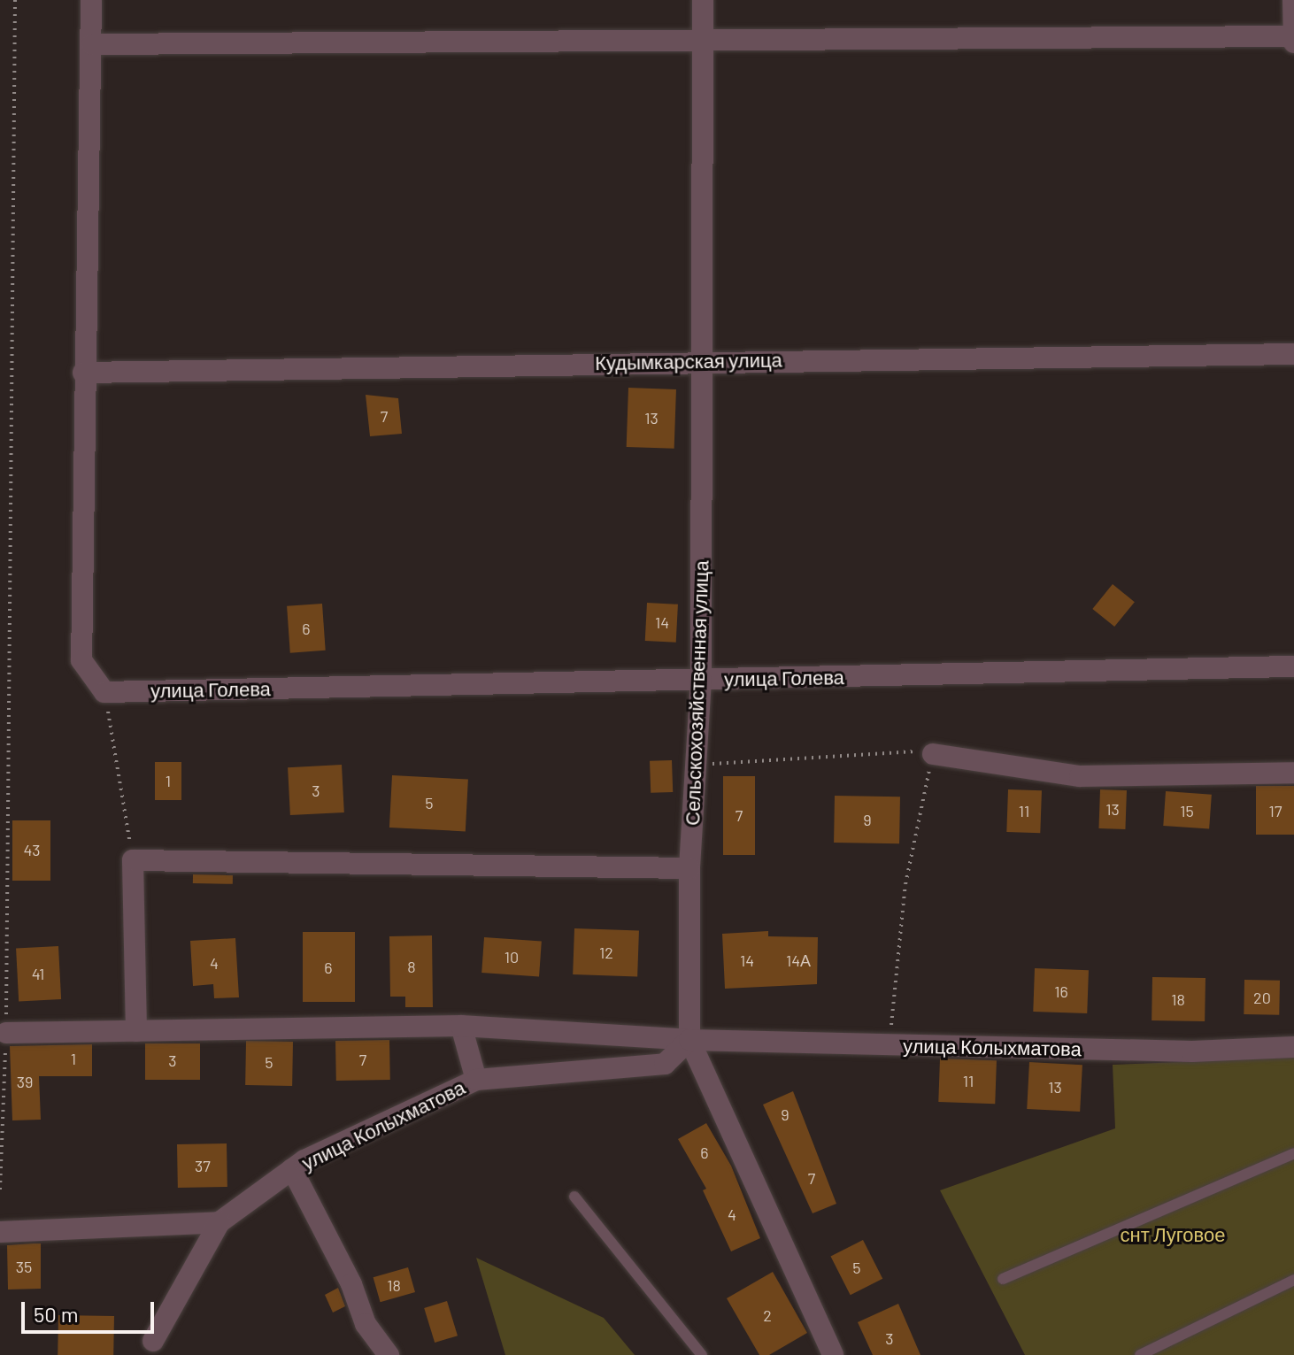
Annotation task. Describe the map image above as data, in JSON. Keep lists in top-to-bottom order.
{
  "streets": {
    "street": [
      "Кудымкарская улица",
      "улица Голева",
      "Сельскохозяйственная улица",
      "улица Колыхматова"
    ]
  },
  "crossings": [
    ["Кудымкарская улица", "Сельскохозяйственная улица"],
    ["улица Голева", "Сельскохозяйственная улица"],
    ["Сельскохозяйственная улица", "улица Колыхматова"]
  ],
  "parks": ["снт Луговое"],
  "house_numbers": [
    "7",
    "13",
    "14",
    "6",
    "1",
    "3",
    "5",
    "13",
    "11",
    "15",
    "17",
    "7",
    "9",
    "43",
    "12",
    "10",
    "14",
    "14А",
    "4",
    "8",
    "6",
    "41",
    "16",
    "20",
    "18",
    "1",
    "7",
    "3",
    "5",
    "11",
    "39",
    "13",
    "9",
    "6",
    "37",
    "7",
    "4",
    "35",
    "5",
    "18",
    "2",
    "3"
  ],
  "scale_bar": "50 m"
}
